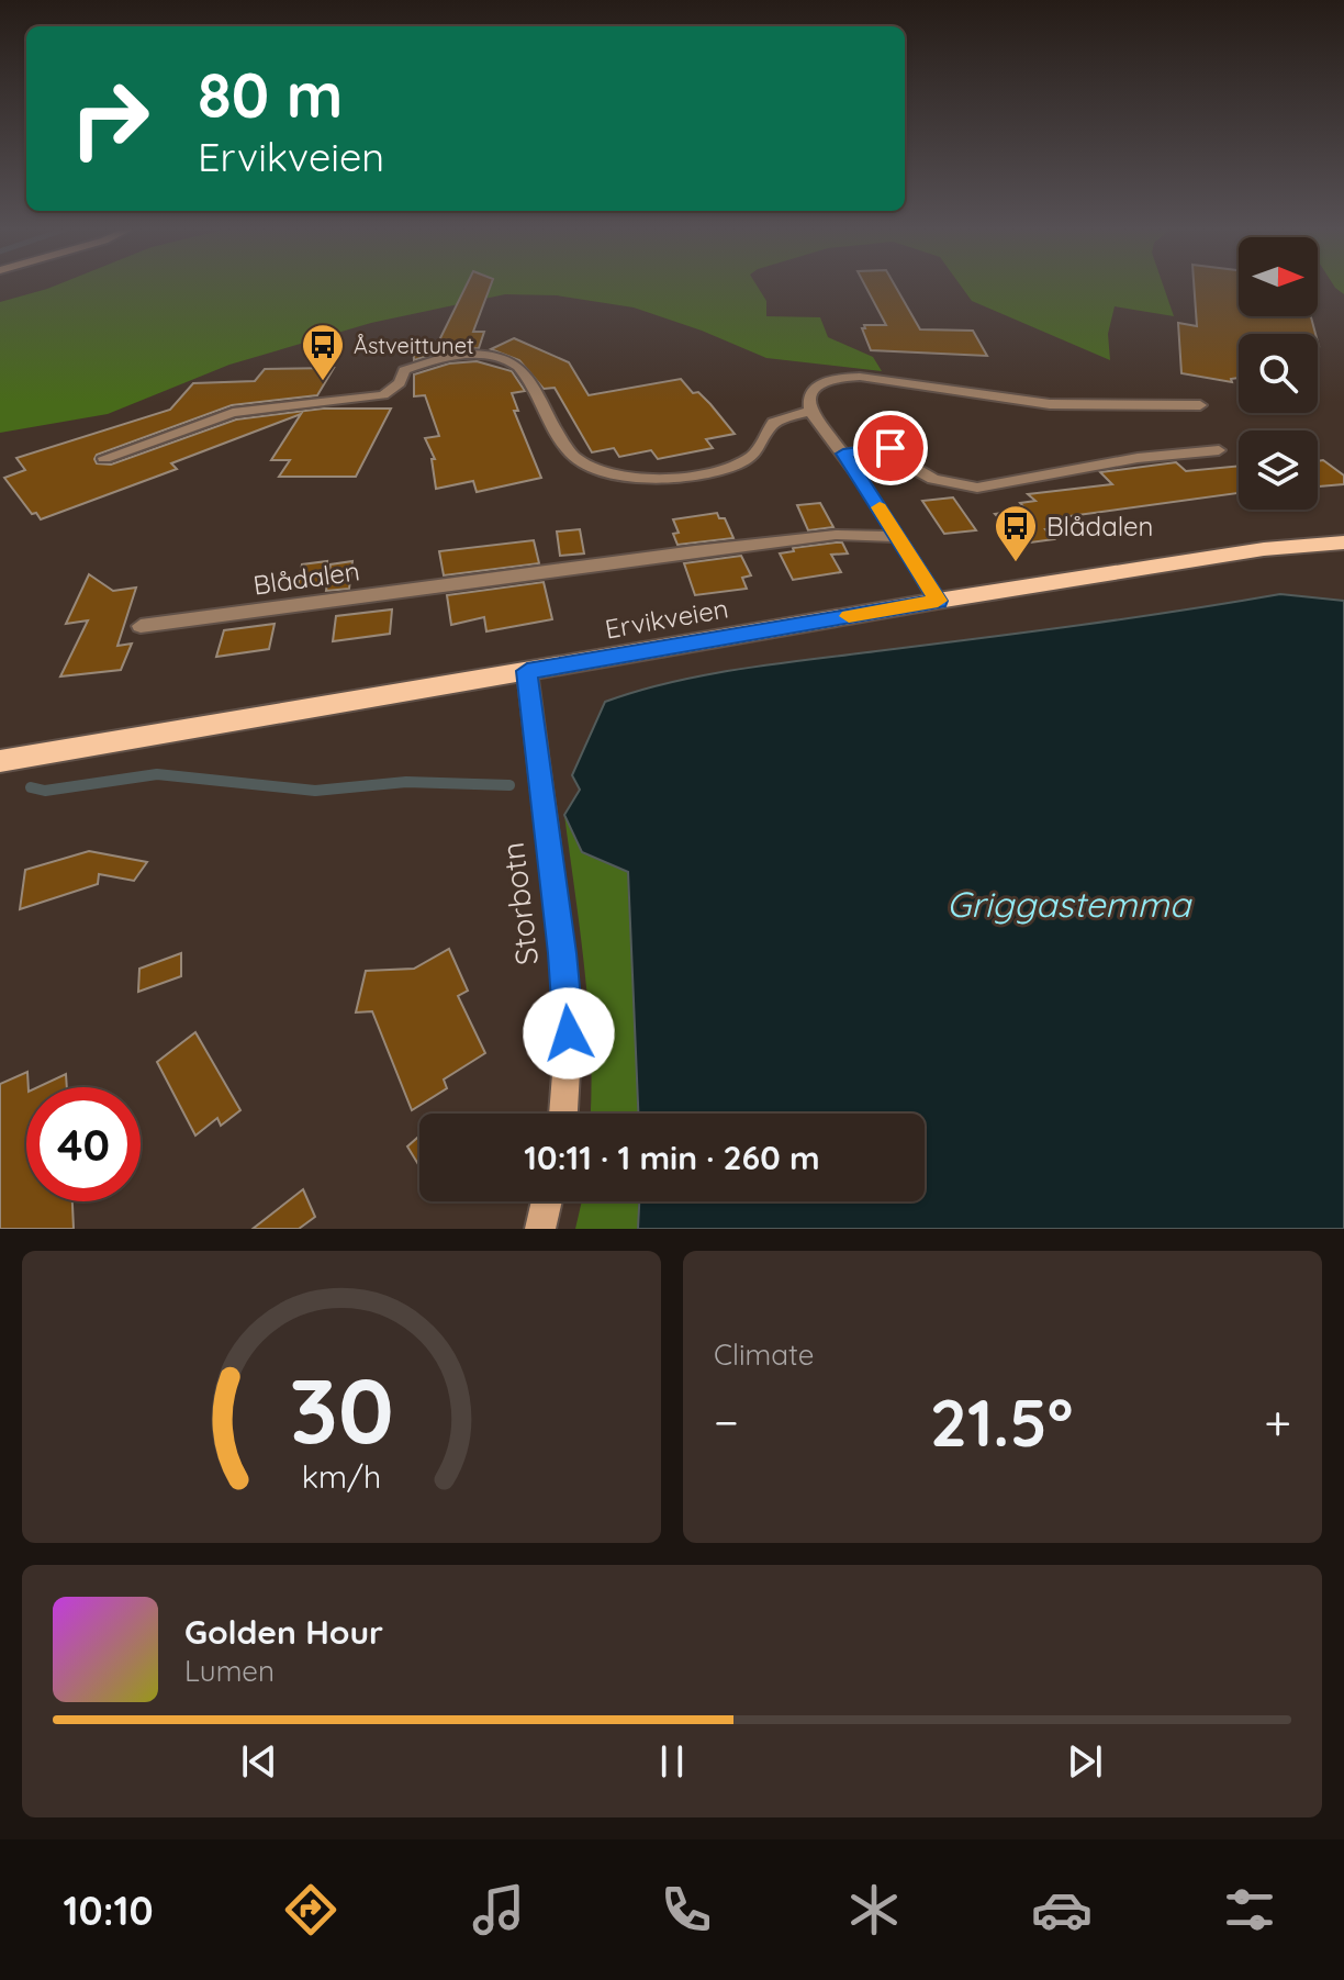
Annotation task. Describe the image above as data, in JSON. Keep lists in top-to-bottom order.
{
  "streets": {
    "main road": ["Ervikveien"],
    "street": ["Blådalen", "Storbotn"]
  },
  "crossings": [
    ["Ervikveien", "Storbotn"]
  ],
  "water": ["Griggastemma"],
  "places": {
    "bus stop": ["Åstveittunet", "Blådalen"]
  },
  "north": "right",
  "page": {
    "turn": ["80 m", "Ervikveien"],
    "limit": "40",
    "trip": "10:11 · 1 min · 260 m",
    "tile": "Climate",
    "heat": ["−", "21.5°", "+"],
    "song": ["Golden Hour", "Lumen"],
    "tabs": "10:10",
    "gauge": ["30", "km/h"]
  }
}
